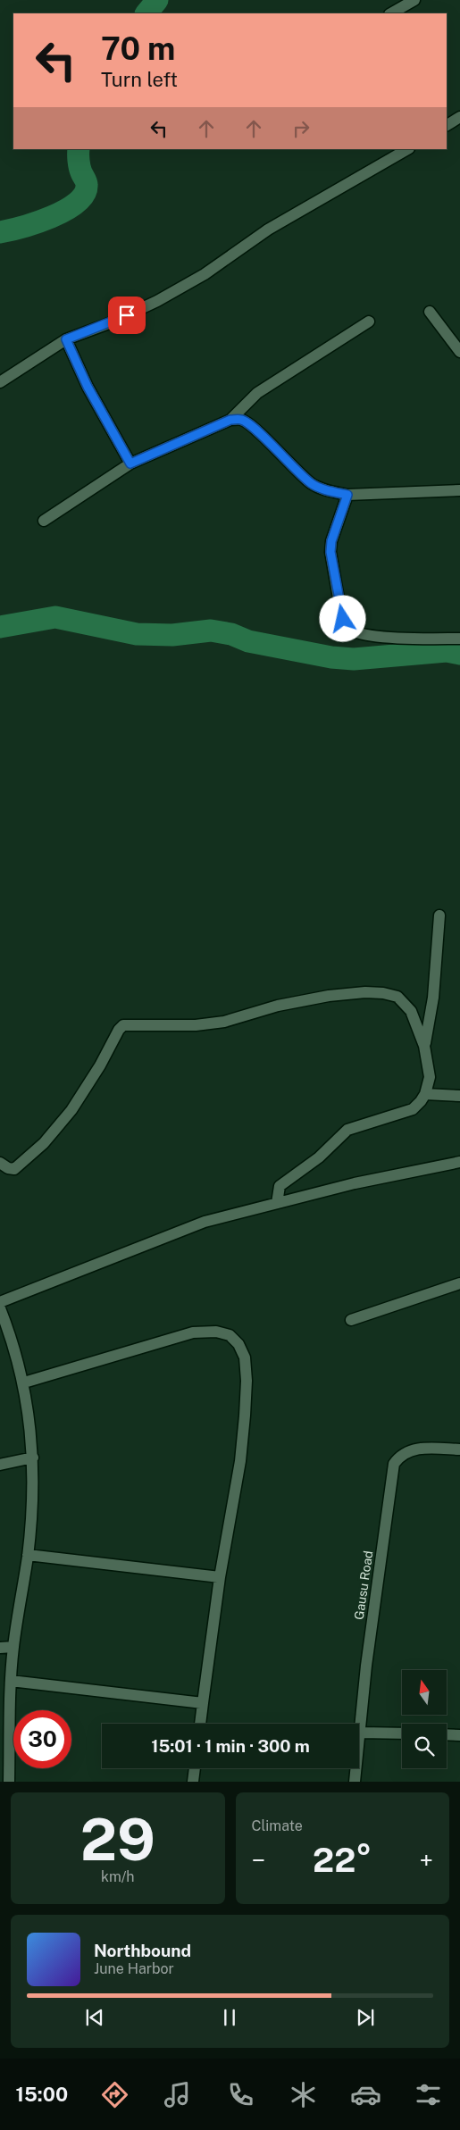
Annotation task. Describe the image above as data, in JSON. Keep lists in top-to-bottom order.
{
  "streets": {
    "street": ["Gausu Road"]
  },
  "north": "top",
  "page": {
    "turn": ["70 m", "Turn left"],
    "limit": "30",
    "trip": "15:01 · 1 min · 300 m",
    "tile": [
      ["29", "km/h"],
      "Climate"
    ],
    "heat": ["−", "22°", "+"],
    "song": ["Northbound", "June Harbor"],
    "tabs": "15:00"
  }
}
